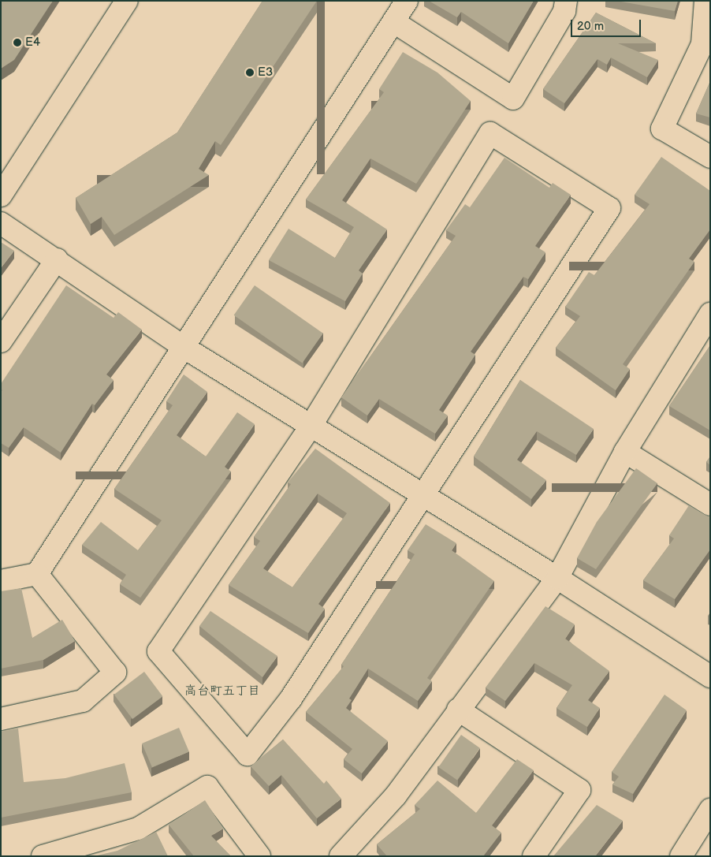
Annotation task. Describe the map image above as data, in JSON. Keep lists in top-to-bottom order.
{
  "districts": ["高台町五丁目"],
  "places": ["E4", "E3"],
  "scale_bar": "20 m"
}
